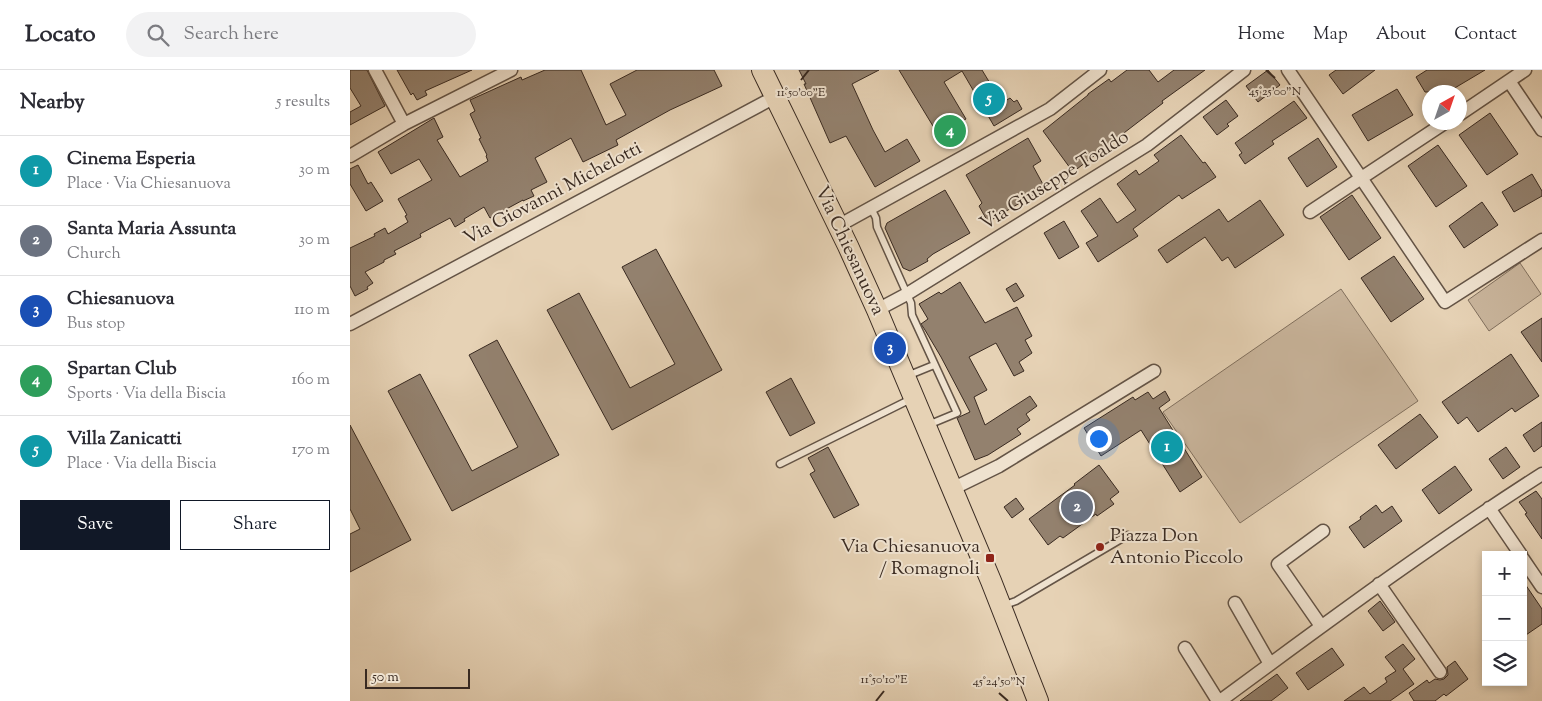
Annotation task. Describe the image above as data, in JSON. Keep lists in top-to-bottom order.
{
  "streets": {
    "main road": ["Via Chiesanuova"],
    "street": ["Via Giuseppe Toaldo", "Via Giovanni Michelotti"]
  },
  "crossings": [
    ["Via Giuseppe Toaldo", "Via Chiesanuova"],
    ["Via Giovanni Michelotti", "Via Chiesanuova"]
  ],
  "places": {
    "other": ["Piazza Don Antonio Piccolo"],
    "transit": ["Via Chiesanuova / Romagnoli"]
  },
  "scale_bar": "50 m",
  "north": "top right",
  "page": {
    "header": "Locato",
    "search": "Search here",
    "nav": [
      "Home",
      "Map",
      "About",
      "Contact"
    ],
    "heading": ["Nearby", "5 results"],
    "pins": [
      "5",
      "4",
      "3",
      "1",
      "2"
    ],
    "list": [
      {
        "mark": "1",
        "name": "Cinema Esperia",
        "note": "Place · Via Chiesanuova",
        "value": "30 m"
      },
      {
        "mark": "2",
        "name": "Santa Maria Assunta",
        "note": "Church",
        "value": "30 m"
      },
      {
        "mark": "3",
        "name": "Chiesanuova",
        "note": "Bus stop",
        "value": "110 m"
      },
      {
        "mark": "4",
        "name": "Spartan Club",
        "note": "Sports · Via della Biscia",
        "value": "160 m"
      },
      {
        "mark": "5",
        "name": "Villa Zanicatti",
        "note": "Place · Via della Biscia",
        "value": "170 m"
      }
    ],
    "buttons": ["Save", "Share"],
    "map_buttons": ["+", "−"],
    "scale": "50 m"
  },
  "coordinates": [
    "45°25'00\"N",
    "11°50'00\"E",
    "11°50'10\"E",
    "45°24'50\"N"
  ]
}
